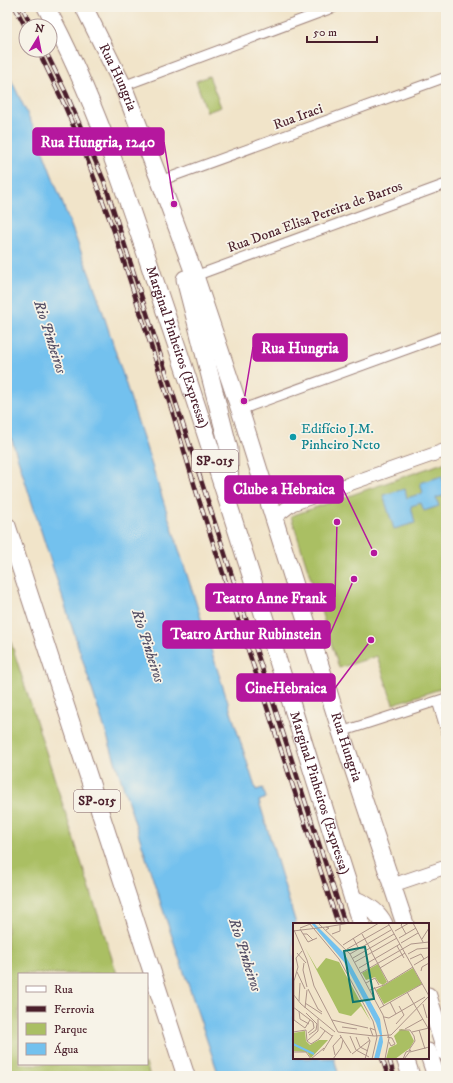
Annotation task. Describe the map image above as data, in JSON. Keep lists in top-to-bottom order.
{
  "streets": {
    "highway": ["Rua Hungria", "Marginal Pinheiros (Expressa)", "SP-015"],
    "street": ["Rua Iraci", "Rua Dona Elisa Pereira de Barros"]
  },
  "crossings": [
    ["Rua Hungria", "Rua Iraci"],
    ["Rua Hungria", "Rua Dona Elisa Pereira de Barros"]
  ],
  "water": ["Rio Pinheiros"],
  "places": [
    "Rua Hungria, 1240",
    "Rua Hungria",
    "Edifício J.M. Pinheiro Neto",
    "Teatro Anne Frank",
    "Clube a Hebraica",
    "Teatro Arthur Rubinstein",
    "CineHebraica"
  ],
  "legend": [
    "Rua",
    "Ferrovia",
    "Parque",
    "Água"
  ],
  "scale_bar": "50 m",
  "north": "top"
}
